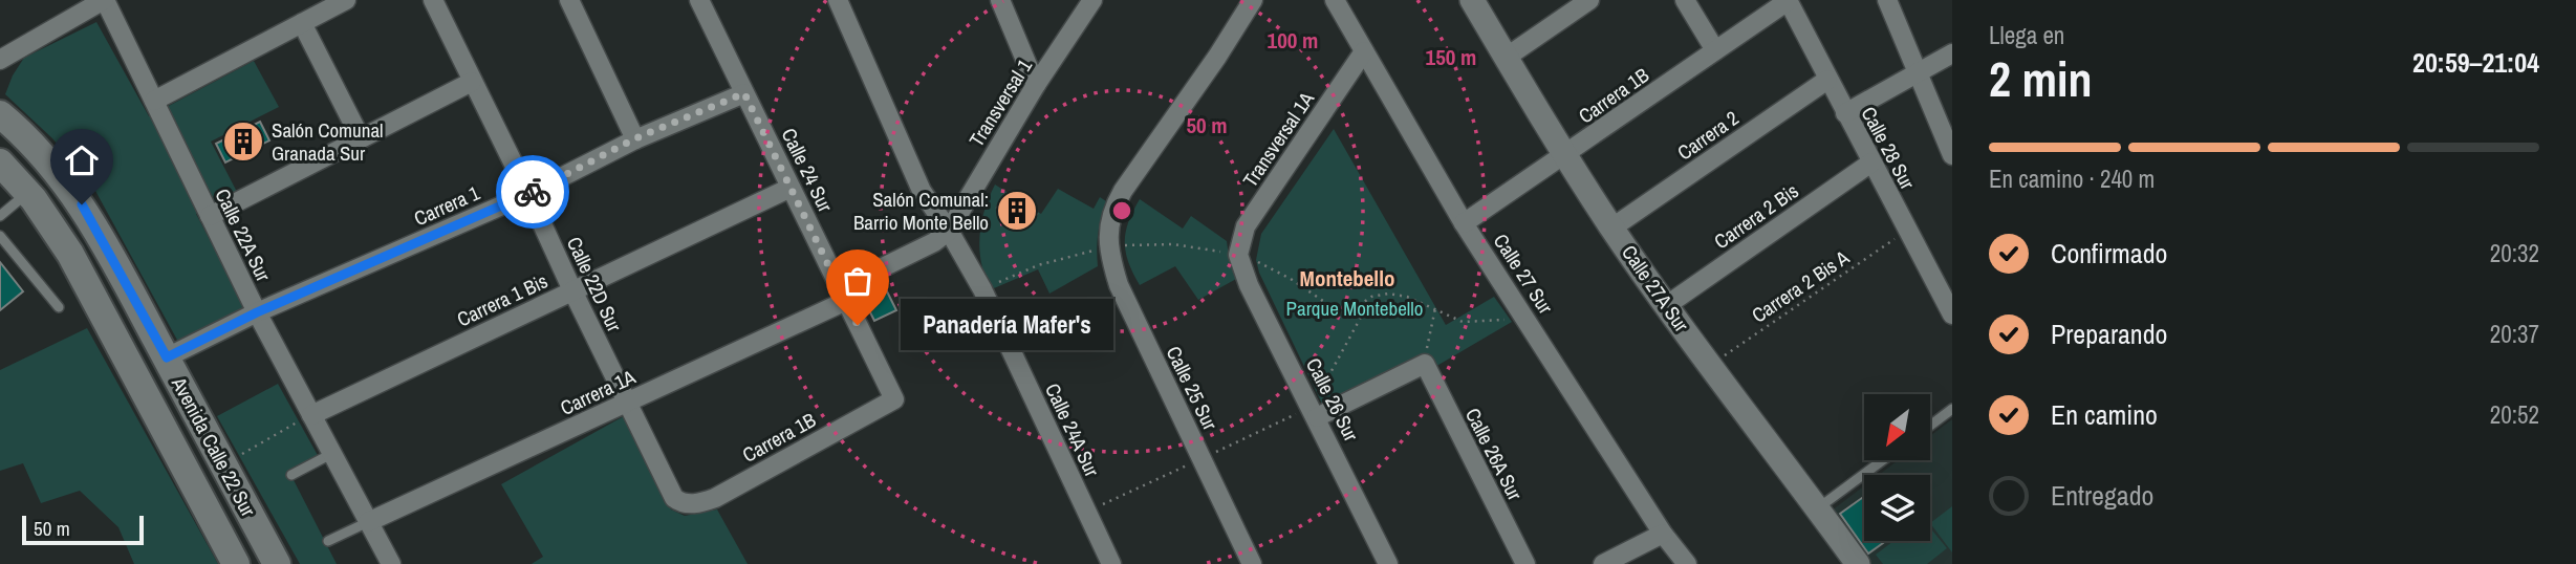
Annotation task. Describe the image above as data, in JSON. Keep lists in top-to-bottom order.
{
  "streets": {
    "main road": ["Avenida Calle 22 Sur"],
    "street": [
      "Carrera 1B",
      "Transversal 1",
      "Carrera 2",
      "Transversal 1A",
      "Calle 28 Sur",
      "Calle 24 Sur",
      "Carrera 1",
      "Carrera 2 Bis",
      "Calle 22A Sur",
      "Calle 27 Sur",
      "Calle 22D Sur",
      "Calle 27A Sur",
      "Carrera 1 Bis",
      "Calle 25 Sur",
      "Carrera 1A",
      "Calle 26 Sur",
      "Calle 24A Sur",
      "Calle 26A Sur"
    ],
    "path": ["Carrera 2 Bis A"]
  },
  "crossings": [
    ["Carrera 1B", "Calle 28 Sur"],
    ["Carrera 1B", "Calle 24 Sur"],
    ["Carrera 1B", "Calle 27 Sur"],
    ["Carrera 1B", "Calle 22D Sur"],
    ["Carrera 1B", "Calle 27A Sur"],
    ["Transversal 1", "Carrera 1A"],
    ["Transversal 1", "Calle 24A Sur"],
    ["Carrera 2", "Calle 28 Sur"],
    ["Carrera 2", "Calle 27A Sur"],
    ["Transversal 1A", "Calle 27 Sur"],
    ["Transversal 1A", "Calle 26 Sur"],
    ["Calle 28 Sur", "Carrera 2 Bis"],
    ["Calle 28 Sur", "Carrera 2 Bis A"],
    ["Calle 24 Sur", "Carrera 1"],
    ["Calle 24 Sur", "Carrera 1 Bis"],
    ["Calle 24 Sur", "Carrera 1A"],
    ["Carrera 1", "Calle 22A Sur"],
    ["Carrera 1", "Calle 22D Sur"],
    ["Carrera 1", "Avenida Calle 22 Sur"],
    ["Carrera 2 Bis", "Calle 27A Sur"],
    ["Calle 22A Sur", "Carrera 1 Bis"],
    ["Calle 22A Sur", "Carrera 1A"],
    ["Calle 22D Sur", "Carrera 1 Bis"],
    ["Calle 22D Sur", "Carrera 1A"],
    ["Carrera 2 Bis A", "Calle 27A Sur"],
    ["Carrera 1A", "Calle 24A Sur"]
  ],
  "districts": ["Montebello"],
  "parks": ["Parque Montebello"],
  "places": {
    "building": ["Salón Comunal Granada Sur", "Salón Comunal: Barrio Monte Bello"],
    "other": ["Panadería Mafer's"]
  },
  "scale_bar": "50 m",
  "north": "bottom left",
  "page": {
    "heading": ["2 min", "Llega en", "20:59–21:04"],
    "bar": "En camino · 240 m",
    "list": [
      ["Confirmado", "20:32"],
      ["Preparando", "20:37"],
      ["En camino", "20:52"],
      "Entregado"
    ],
    "bubble": "Panadería Mafer's",
    "scale": "50 m"
  },
  "rings": ["100 m", "150 m", "50 m"]
}
